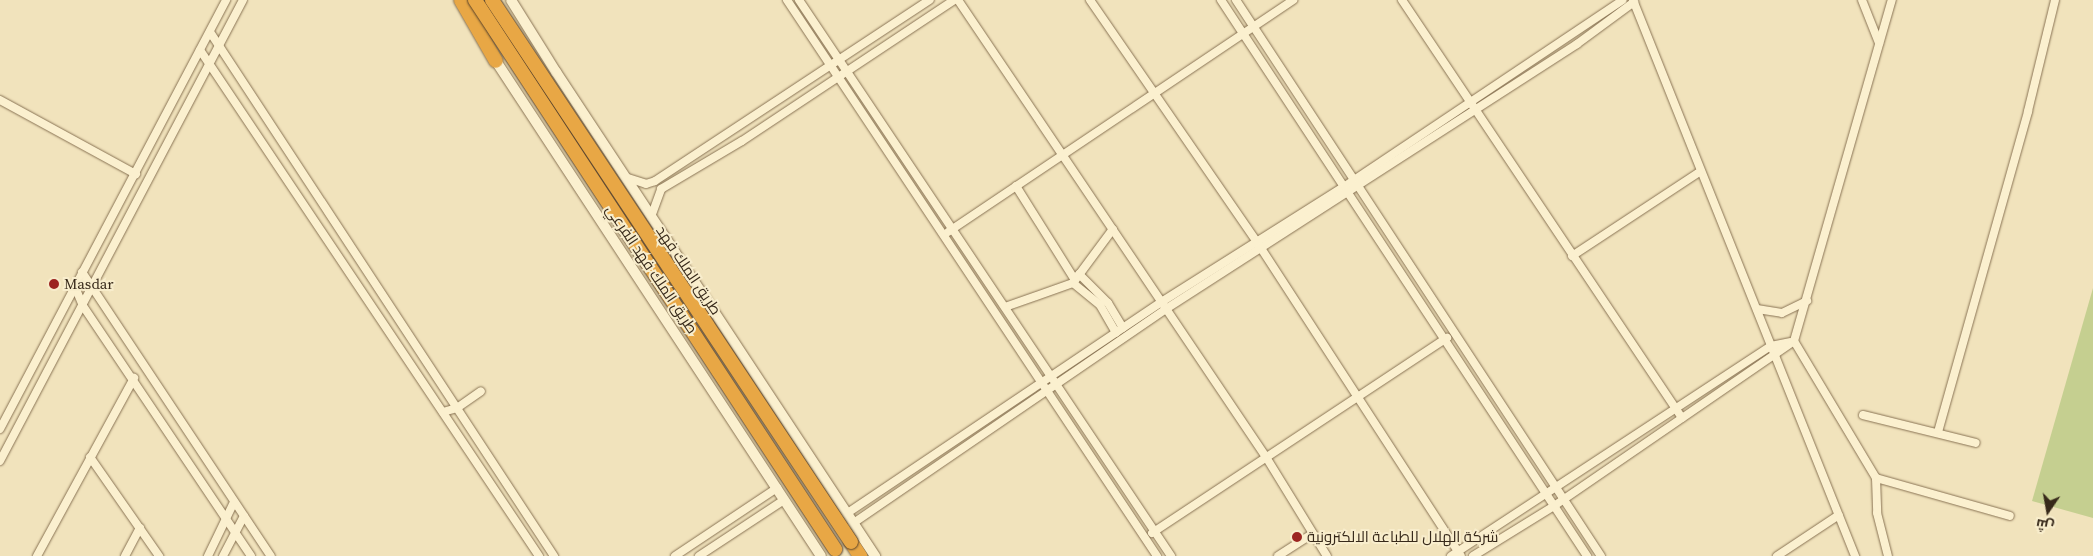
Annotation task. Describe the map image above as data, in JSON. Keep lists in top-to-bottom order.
{
  "streets": {
    "highway": ["طريق الملك فهد"],
    "main road": ["طريق الملك فهد الفرعي"]
  },
  "places": ["Masdar", "شركة الهلال للطباعة الالكترونية"],
  "north": "bottom"
}
